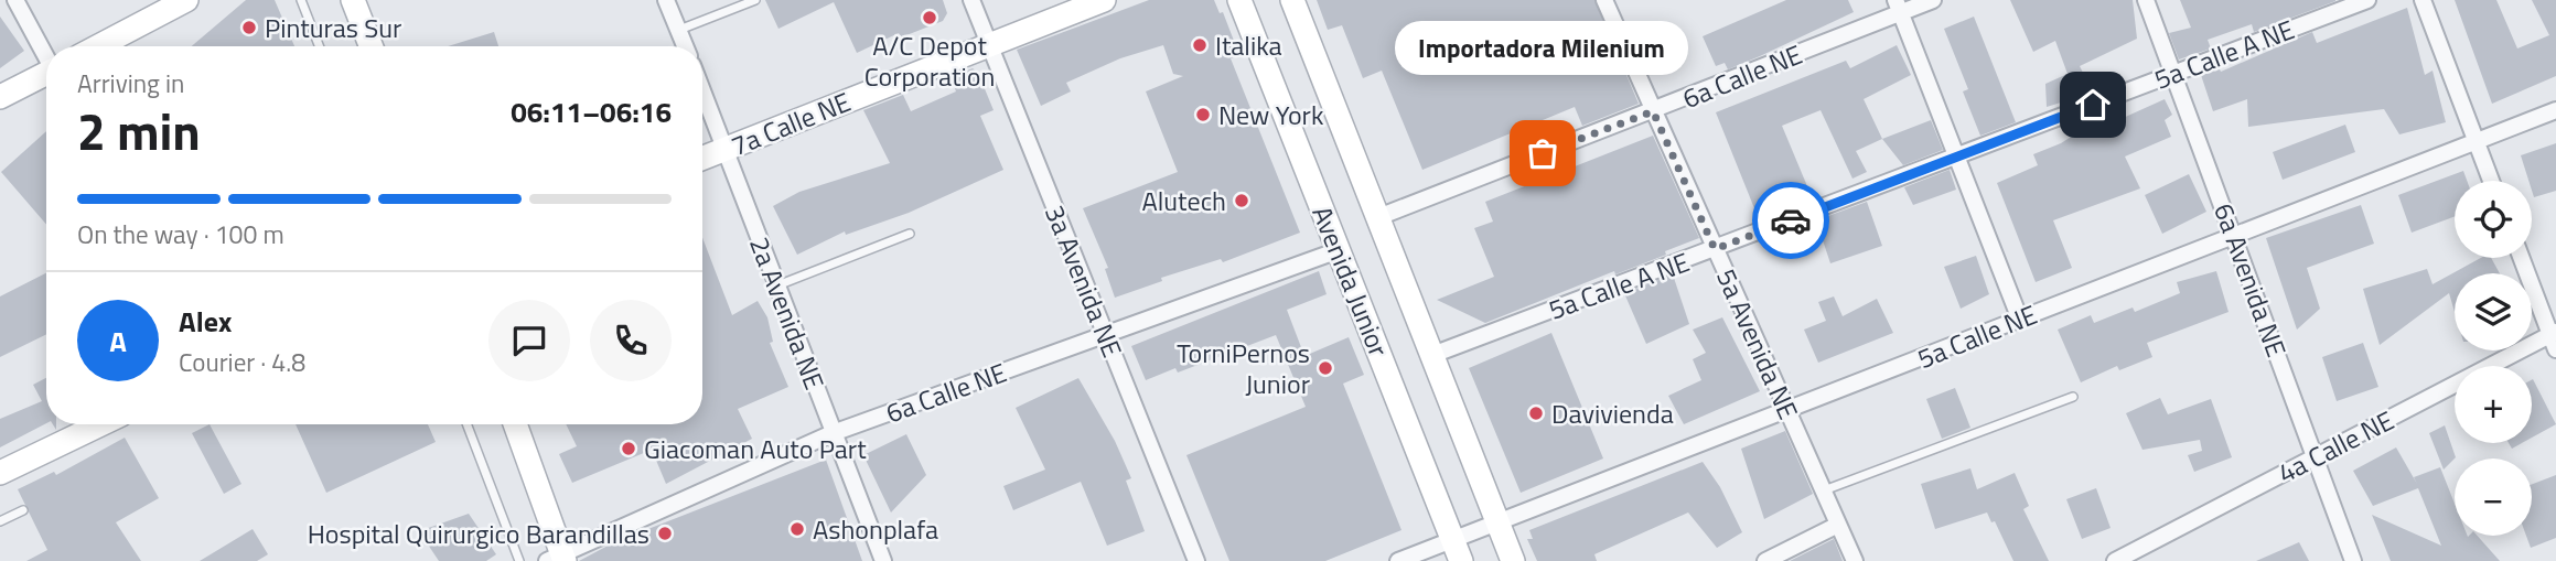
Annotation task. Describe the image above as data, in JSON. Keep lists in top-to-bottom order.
{
  "streets": {
    "main road": ["7a Calle NE", "Avenida Junior"],
    "street": [
      "5a Calle A NE",
      "6a Calle NE",
      "6a Avenida NE",
      "3a Avenida NE",
      "2a Avenida NE",
      "5a Calle NE",
      "5a Avenida NE",
      "4a Calle NE"
    ]
  },
  "crossings": [
    ["5a Calle A NE", "6a Avenida NE"],
    ["5a Calle A NE", "Avenida Junior"],
    ["5a Calle A NE", "5a Avenida NE"],
    ["6a Calle NE", "3a Avenida NE"],
    ["6a Calle NE", "Avenida Junior"],
    ["6a Calle NE", "2a Avenida NE"],
    ["6a Calle NE", "5a Avenida NE"],
    ["7a Calle NE", "3a Avenida NE"],
    ["7a Calle NE", "2a Avenida NE"],
    ["6a Avenida NE", "5a Calle NE"],
    ["6a Avenida NE", "4a Calle NE"],
    ["Avenida Junior", "5a Calle NE"],
    ["5a Calle NE", "5a Avenida NE"]
  ],
  "places": [
    "A/C Depot Corporation",
    "Pinturas Sur",
    "Italika",
    "New York",
    "Importadora Milenium",
    "Alutech",
    "TorniPernos Junior",
    "Davivienda",
    "Giacoman Auto Part",
    "Ashonplafa",
    "Hospital Quirurgico Barandillas"
  ],
  "page": {
    "bubble": "Importadora Milenium",
    "heading": ["2 min", "Arriving in", "06:11–06:16"],
    "panel": ["Alex", "Courier · 4.8"],
    "bar": "On the way · 100 m",
    "map_buttons": ["+", "−"],
    "round": "A"
  }
}
